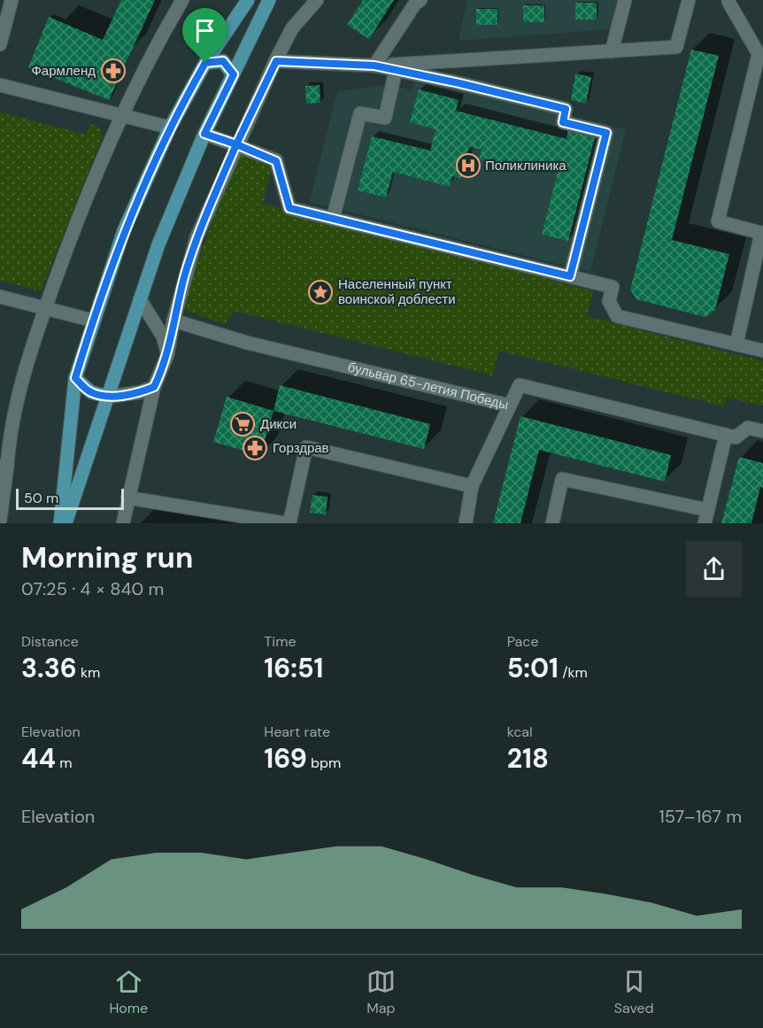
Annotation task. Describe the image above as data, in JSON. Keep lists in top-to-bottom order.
{
  "streets": {
    "street": ["бульвар 65-летия Победы"]
  },
  "places": {
    "pharmacy": ["Фармленд", "Горздрав"],
    "hospital": ["Поликлиника"],
    "place": ["Населенный пункт воинской доблести"],
    "supermarket": ["Дикси"]
  },
  "scale_bar": "50 m",
  "page": {
    "scale": "50 m",
    "heading": ["Morning run", "07:25 · 4 × 840 m"],
    "stats": [
      ["Distance", "3.36 km"],
      ["Time", "16:51"],
      ["Pace", "5:01 /km"],
      ["Elevation", "44 m"],
      ["Heart rate", "169 bpm"],
      ["kcal", "218"]
    ],
    "chart": ["Elevation", "157–167 m"],
    "tabs": ["Home", "Map", "Saved"]
  }
}
